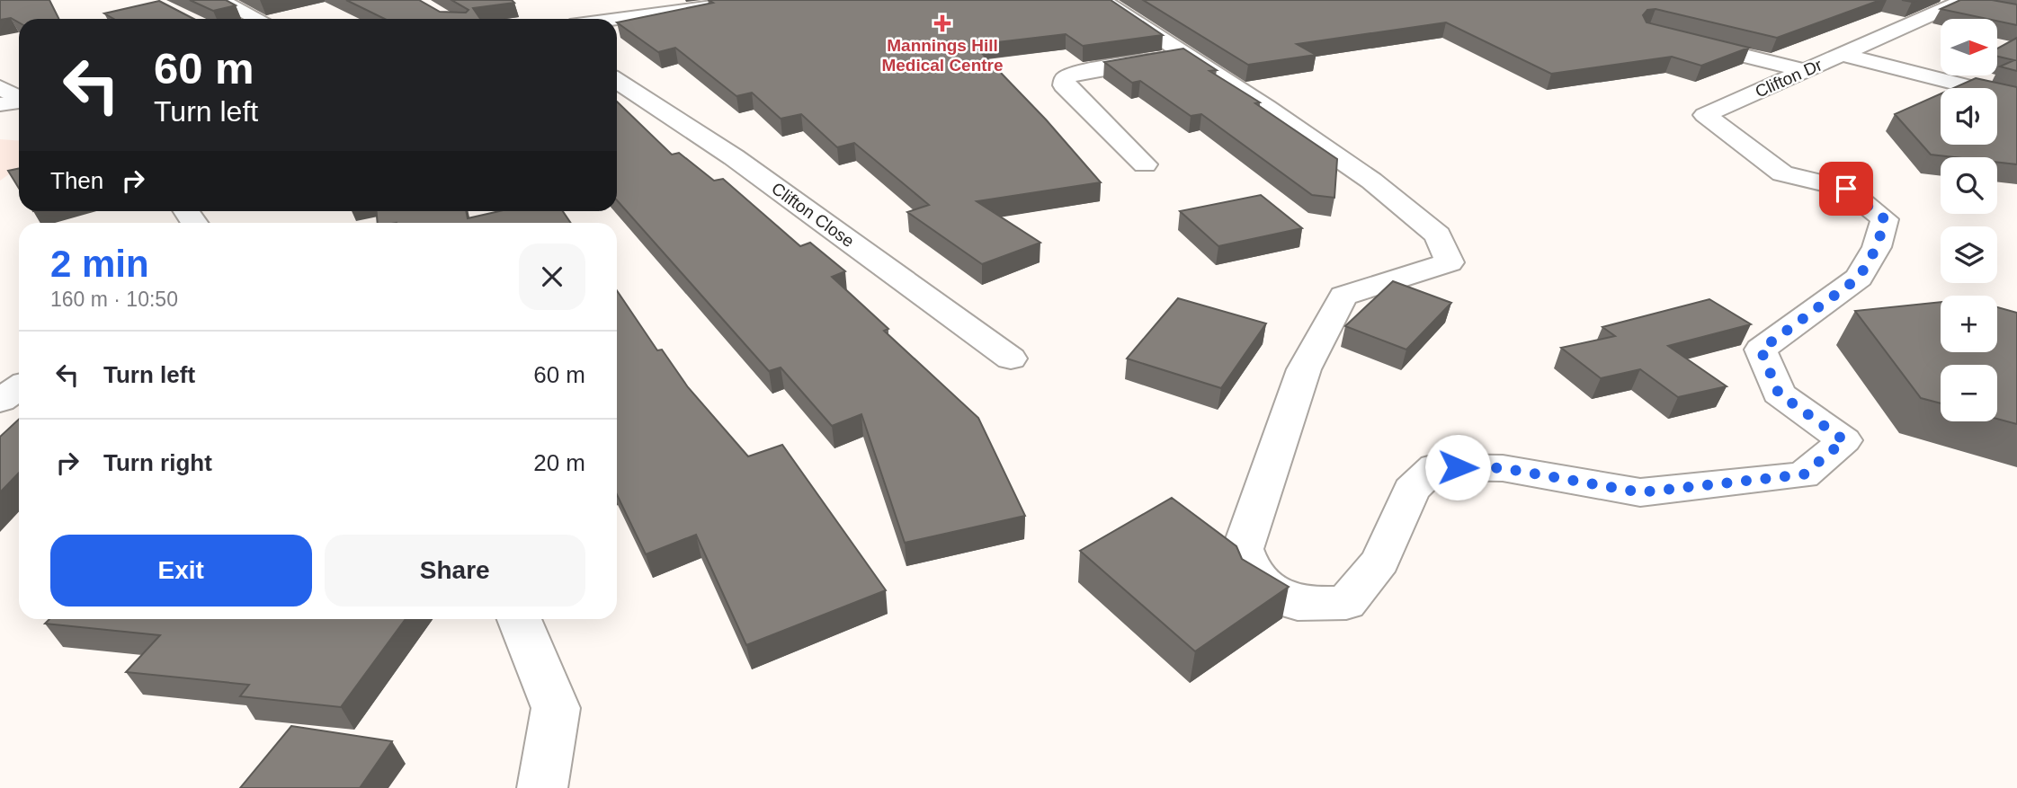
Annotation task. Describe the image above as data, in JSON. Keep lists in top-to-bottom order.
{
  "streets": {
    "street": ["Clifton Dr", "Clifton Close"]
  },
  "places": {
    "health": ["Mannings Hill Medical Centre"]
  },
  "north": "right",
  "page": {
    "map_buttons": ["+", "−"],
    "turn": ["60 m", "Turn left"],
    "then": "Then",
    "heading": ["2 min", "160 m · 10:50"],
    "list": [
      {
        "name": "Turn left",
        "value": "60 m"
      },
      {
        "name": "Turn right",
        "value": "20 m"
      }
    ],
    "buttons": ["Exit", "Share"]
  }
}
